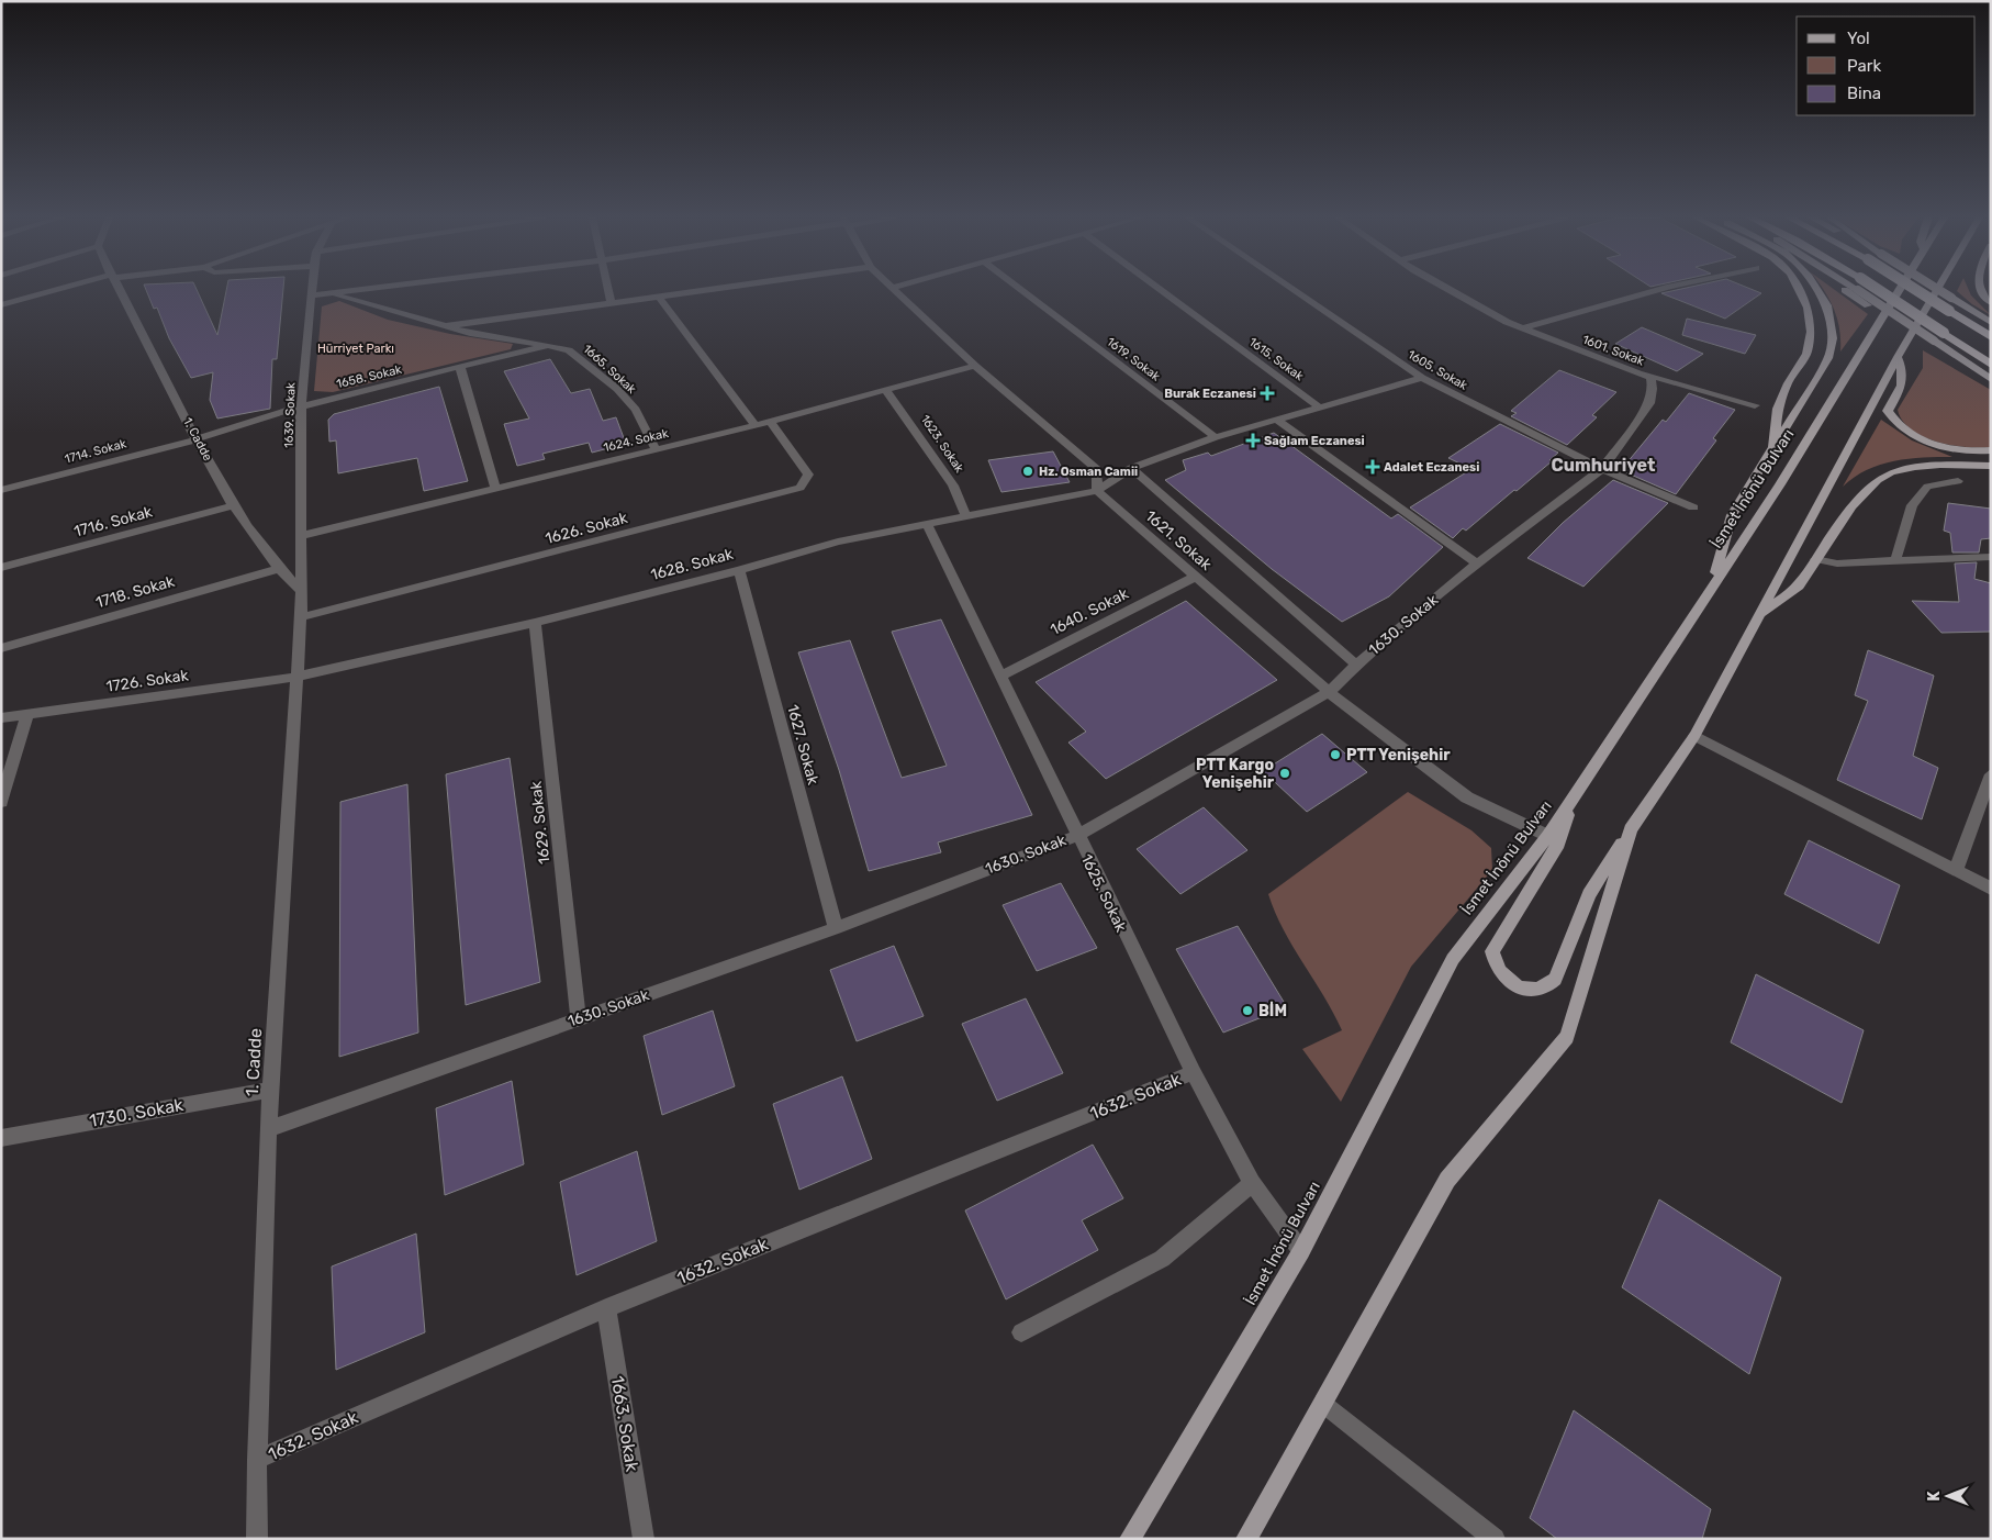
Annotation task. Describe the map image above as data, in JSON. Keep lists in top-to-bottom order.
{
  "streets": {
    "main road": ["İsmet İnönü Bulvarı"],
    "street": [
      "1601. Sokak",
      "1619. Sokak",
      "1615. Sokak",
      "1665. Sokak",
      "1605. Sokak",
      "1658. Sokak",
      "1639. Sokak",
      "1. Cadde",
      "1624. Sokak",
      "1623. Sokak",
      "1714. Sokak",
      "1716. Sokak",
      "1626. Sokak",
      "1621. Sokak",
      "1628. Sokak",
      "1718. Sokak",
      "1640. Sokak",
      "1630. Sokak",
      "1726. Sokak",
      "1627. Sokak",
      "1629. Sokak",
      "1625. Sokak",
      "1632. Sokak",
      "1730. Sokak",
      "1663. Sokak"
    ]
  },
  "crossings": [
    ["1601. Sokak", "1630. Sokak"],
    ["1665. Sokak", "1658. Sokak"],
    ["1665. Sokak", "1624. Sokak"],
    ["1605. Sokak", "1630. Sokak"],
    ["1658. Sokak", "1639. Sokak"],
    ["1658. Sokak", "1. Cadde"],
    ["1658. Sokak", "1714. Sokak"],
    ["1639. Sokak", "1. Cadde"],
    ["1639. Sokak", "1624. Sokak"],
    ["1. Cadde", "1624. Sokak"],
    ["1. Cadde", "1714. Sokak"],
    ["1. Cadde", "1716. Sokak"],
    ["1. Cadde", "1626. Sokak"],
    ["1. Cadde", "1628. Sokak"],
    ["1. Cadde", "1718. Sokak"],
    ["1. Cadde", "1630. Sokak"],
    ["1. Cadde", "1726. Sokak"],
    ["1. Cadde", "1632. Sokak"],
    ["1. Cadde", "1730. Sokak"],
    ["1624. Sokak", "1623. Sokak"],
    ["1624. Sokak", "1626. Sokak"],
    ["1623. Sokak", "1628. Sokak"],
    ["İsmet İnönü Bulvarı", "1621. Sokak"],
    ["İsmet İnönü Bulvarı", "1625. Sokak"],
    ["1621. Sokak", "1628. Sokak"],
    ["1621. Sokak", "1640. Sokak"],
    ["1621. Sokak", "1630. Sokak"],
    ["1628. Sokak", "1726. Sokak"],
    ["1628. Sokak", "1627. Sokak"],
    ["1628. Sokak", "1629. Sokak"],
    ["1628. Sokak", "1625. Sokak"],
    ["1640. Sokak", "1625. Sokak"],
    ["1630. Sokak", "1627. Sokak"],
    ["1630. Sokak", "1629. Sokak"],
    ["1630. Sokak", "1625. Sokak"],
    ["1625. Sokak", "1632. Sokak"],
    ["1632. Sokak", "1663. Sokak"]
  ],
  "districts": ["Cumhuriyet"],
  "parks": ["Hürriyet Parkı"],
  "places": {
    "health": ["Burak Eczanesi", "Sağlam Eczanesi", "Adalet Eczanesi"],
    "other": [
      "Hz. Osman Camii",
      "PTT Yenişehir",
      "PTT Kargo Yenişehir",
      "BİM"
    ]
  },
  "legend": ["Yol", "Park", "Bina"],
  "north": "left"
}
